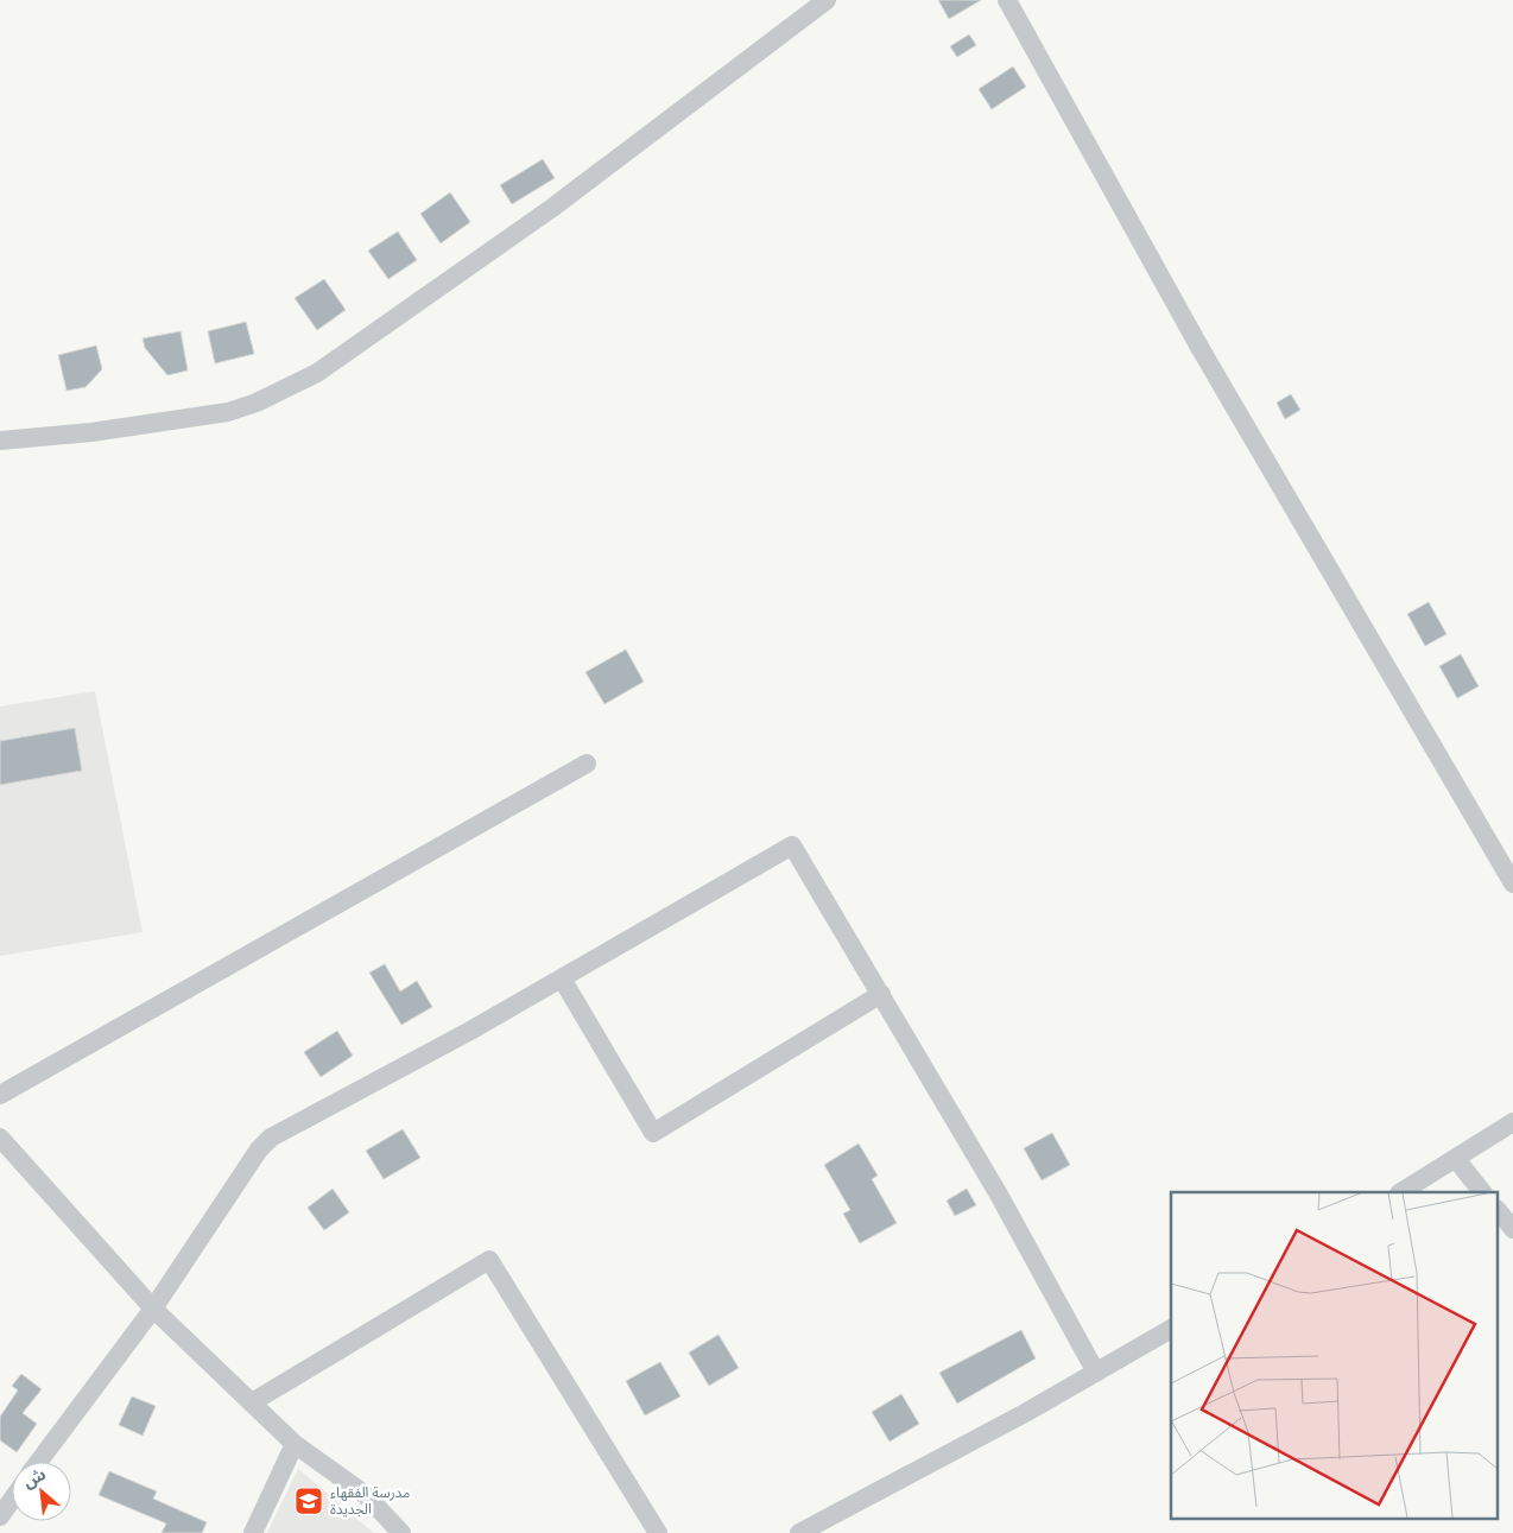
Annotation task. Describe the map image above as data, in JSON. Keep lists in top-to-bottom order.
{
  "places": {
    "school or university": ["مدرسة الفقهاء الجديدة"]
  },
  "north": "top left"
}
